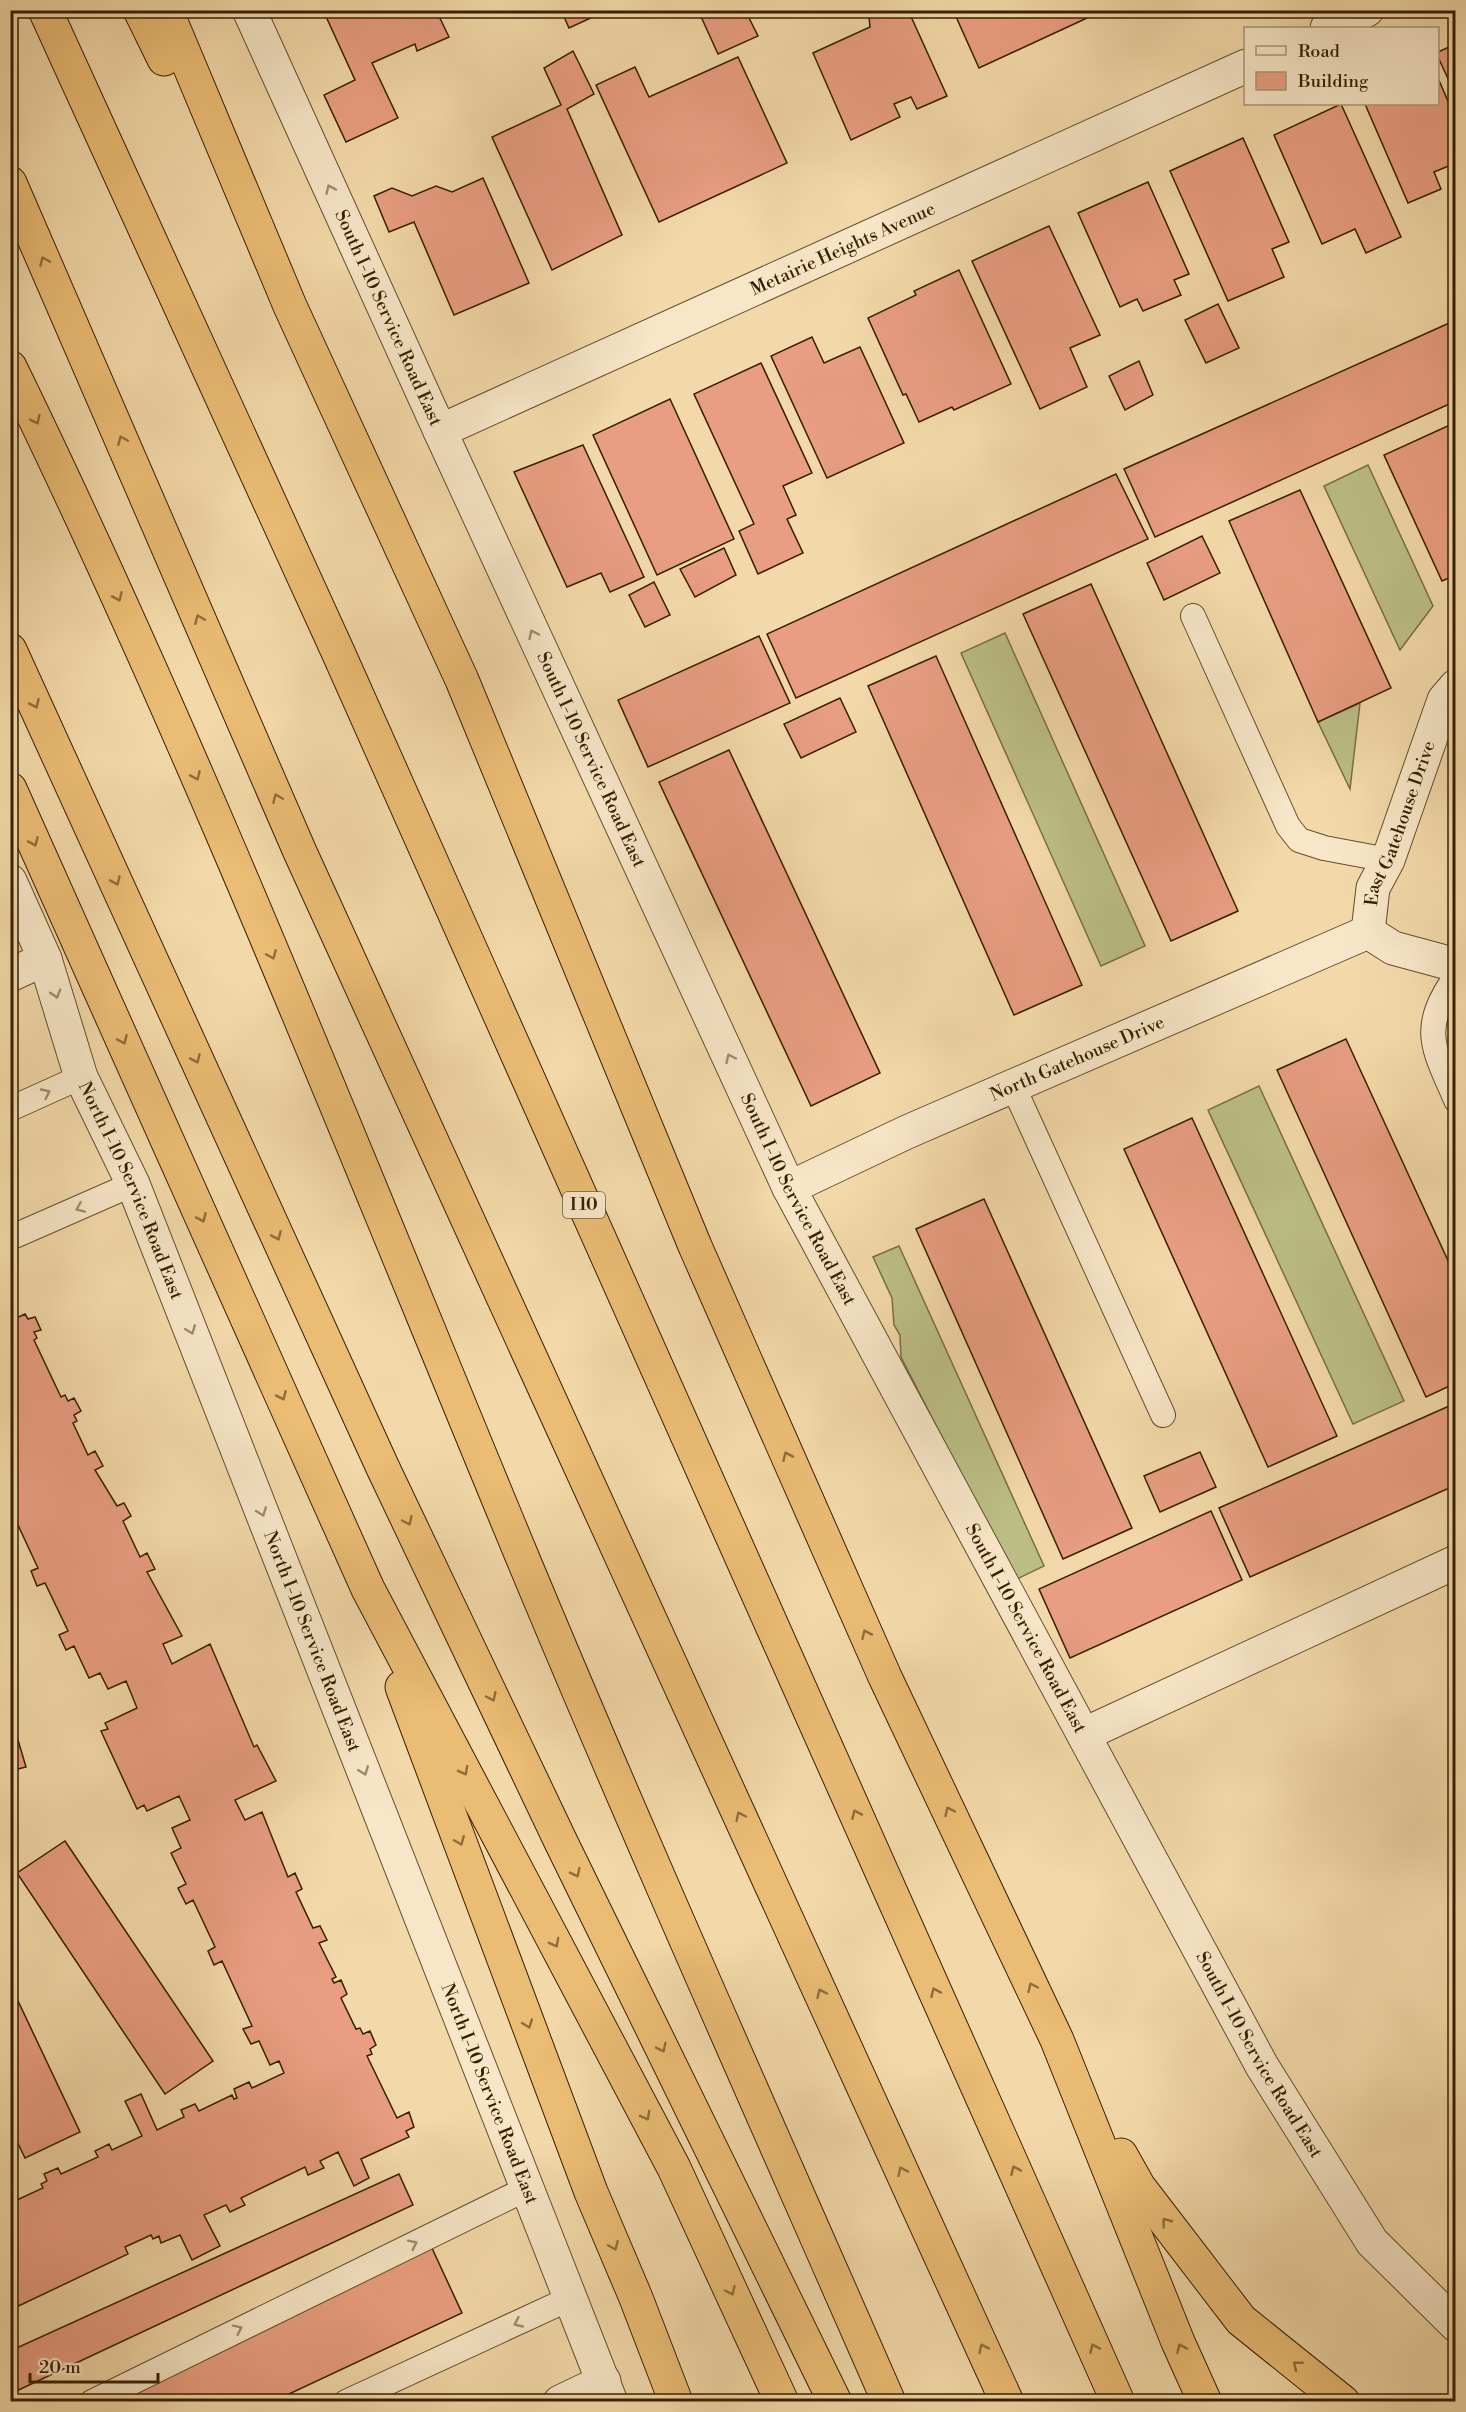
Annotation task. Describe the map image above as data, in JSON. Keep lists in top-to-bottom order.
{
  "streets": {
    "highway": ["I 10"],
    "street": [
      "Metairie Heights Avenue",
      "South I-10 Service Road East",
      "East Gatehouse Drive",
      "North Gatehouse Drive",
      "North I-10 Service Road East"
    ]
  },
  "crossings": [
    ["Metairie Heights Avenue", "South I-10 Service Road East"],
    ["South I-10 Service Road East", "North Gatehouse Drive"],
    ["East Gatehouse Drive", "North Gatehouse Drive"]
  ],
  "one_way": ["South I-10 Service Road East", "North I-10 Service Road East"],
  "legend": ["Road", "Building"],
  "scale_bar": "20 m"
}
